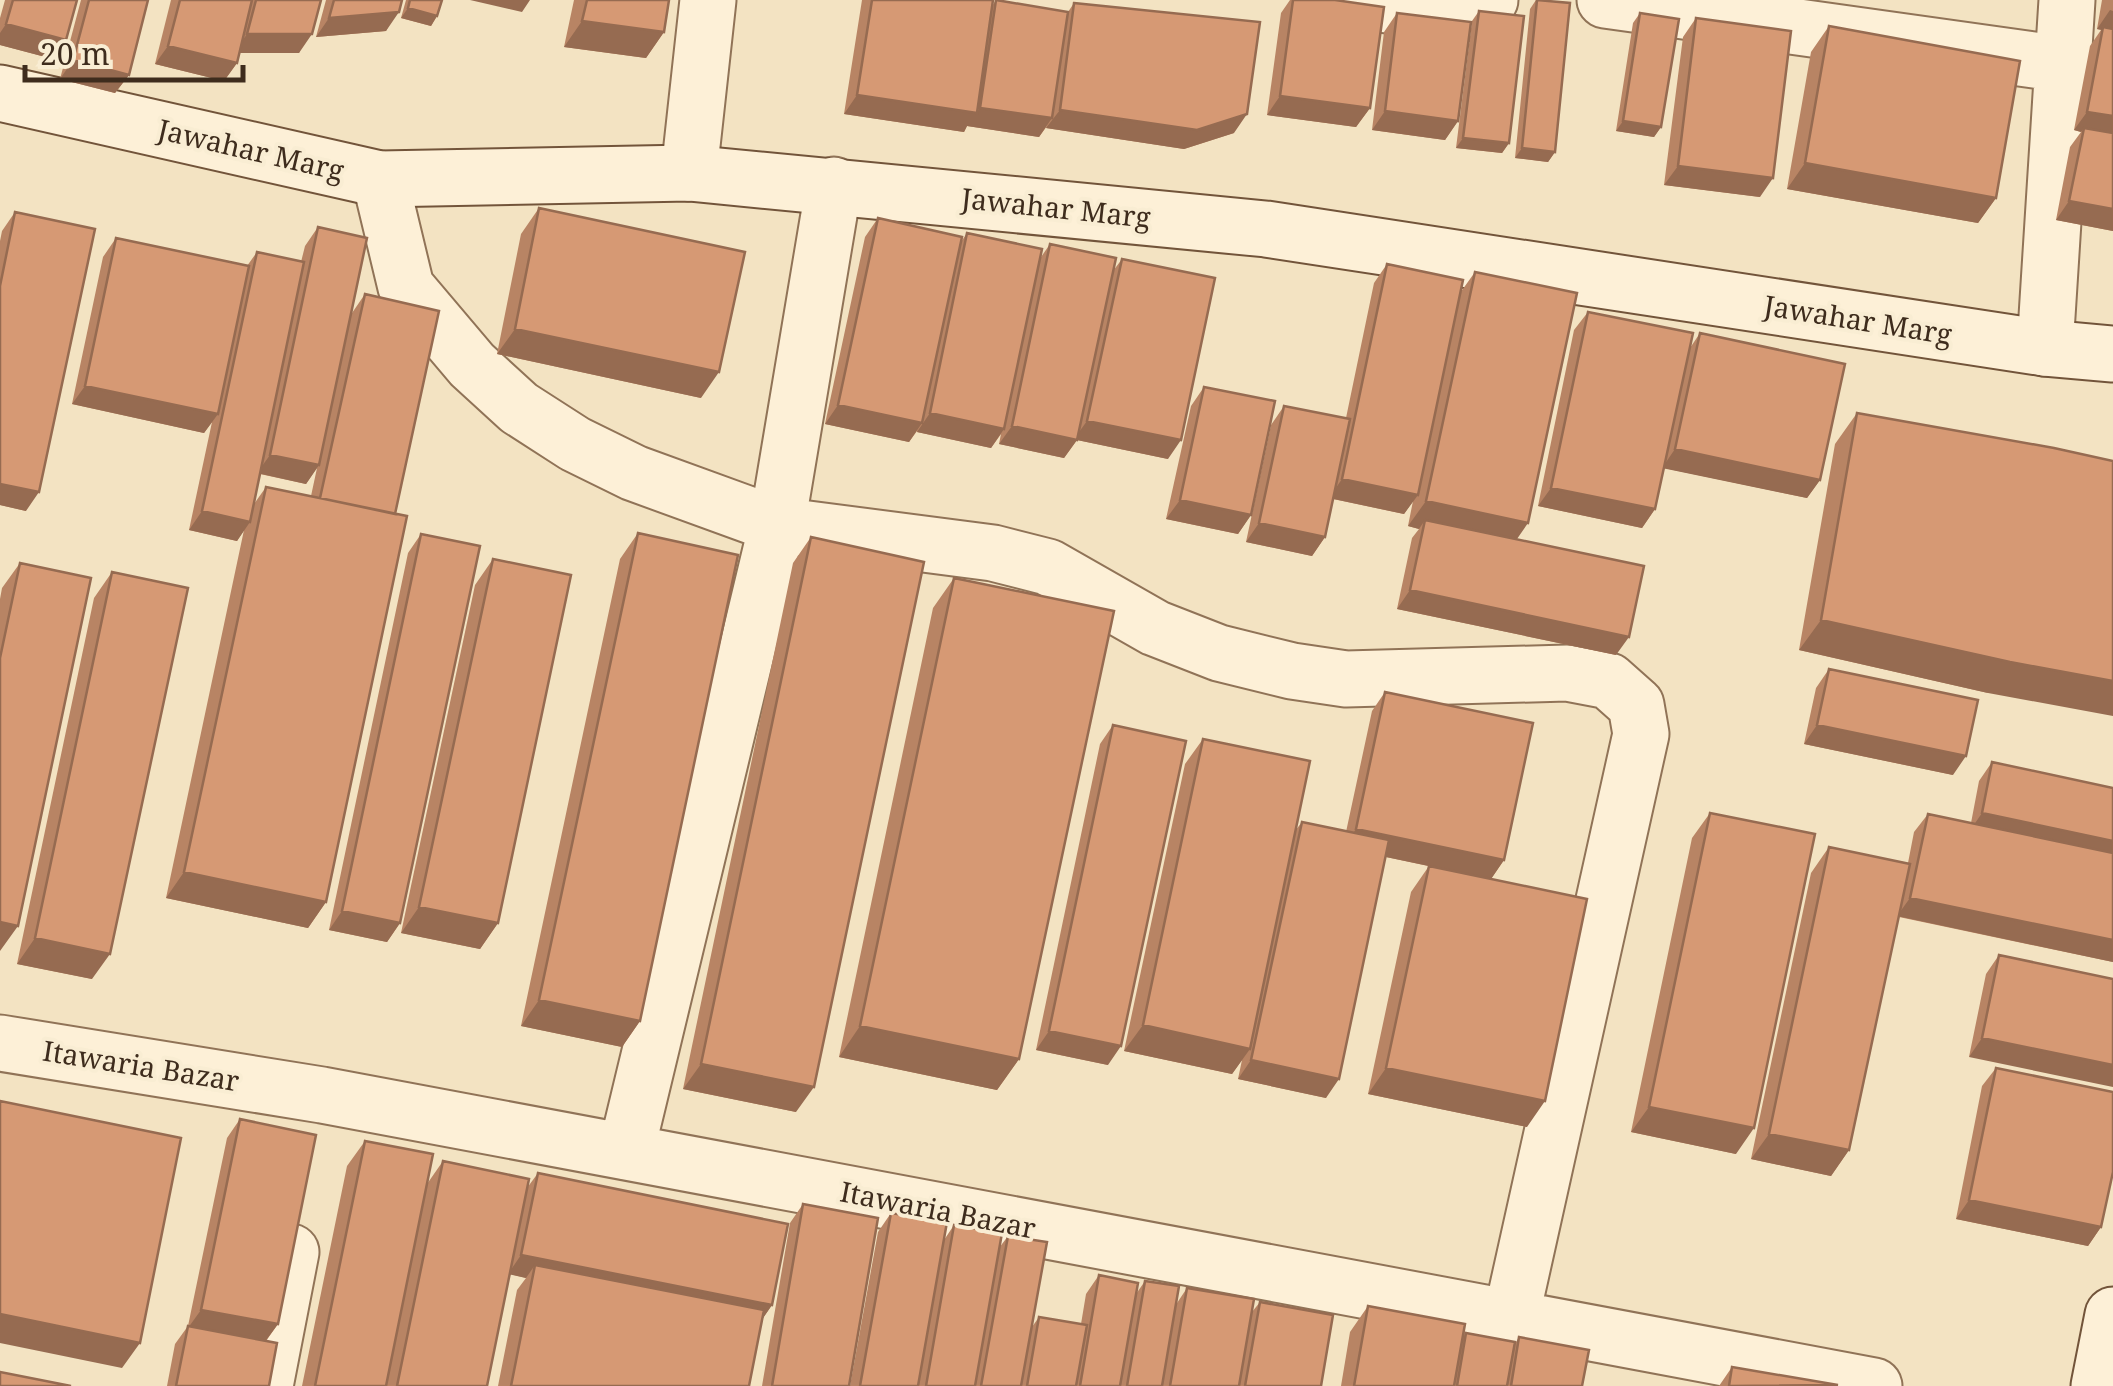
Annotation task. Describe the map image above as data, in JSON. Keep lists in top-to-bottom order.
{
  "streets": {
    "street": ["Jawahar Marg", "Itawaria Bazar"]
  },
  "scale_bar": "20 m"
}
